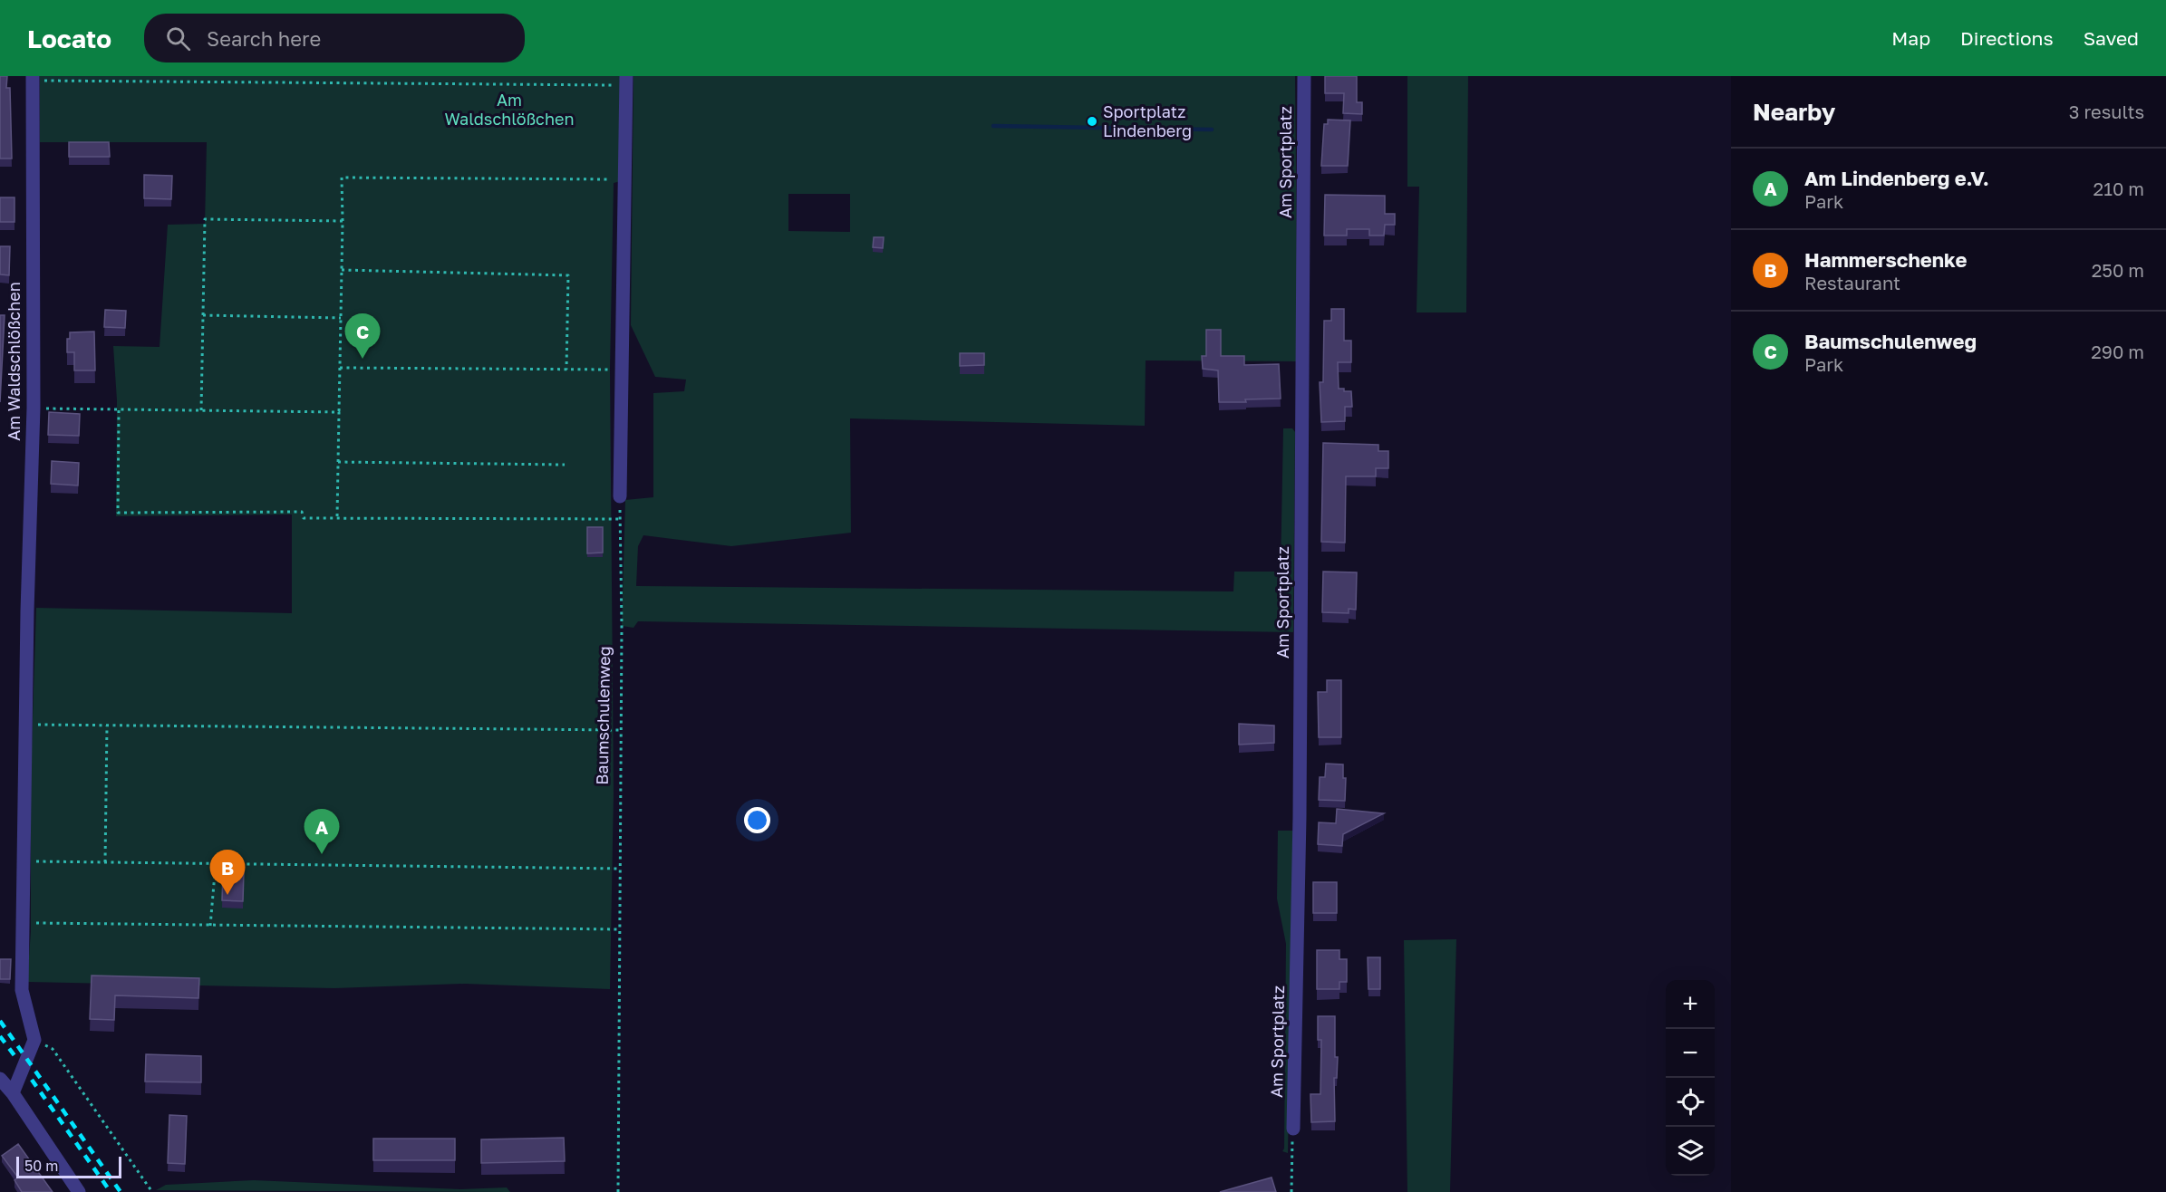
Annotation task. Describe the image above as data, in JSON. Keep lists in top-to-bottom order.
{
  "streets": {
    "street": ["Am Sportplatz", "Am Waldschlößchen"],
    "path": ["Baumschulenweg"]
  },
  "parks": ["Am Waldschlößchen"],
  "places": ["Sportplatz Lindenberg"],
  "scale_bar": "50 m",
  "page": {
    "header": "Locato",
    "search": "Search here",
    "nav": ["Map", "Directions", "Saved"],
    "heading": ["Nearby", "3 results"],
    "list": [
      {
        "mark": "A",
        "name": "Am Lindenberg e.V.",
        "note": "Park",
        "value": "210 m"
      },
      {
        "mark": "B",
        "name": "Hammerschenke",
        "note": "Restaurant",
        "value": "250 m"
      },
      {
        "mark": "C",
        "name": "Baumschulenweg",
        "note": "Park",
        "value": "290 m"
      }
    ],
    "pins": ["C", "A", "B"],
    "map_buttons": ["+", "−"],
    "scale": "50 m"
  }
}
